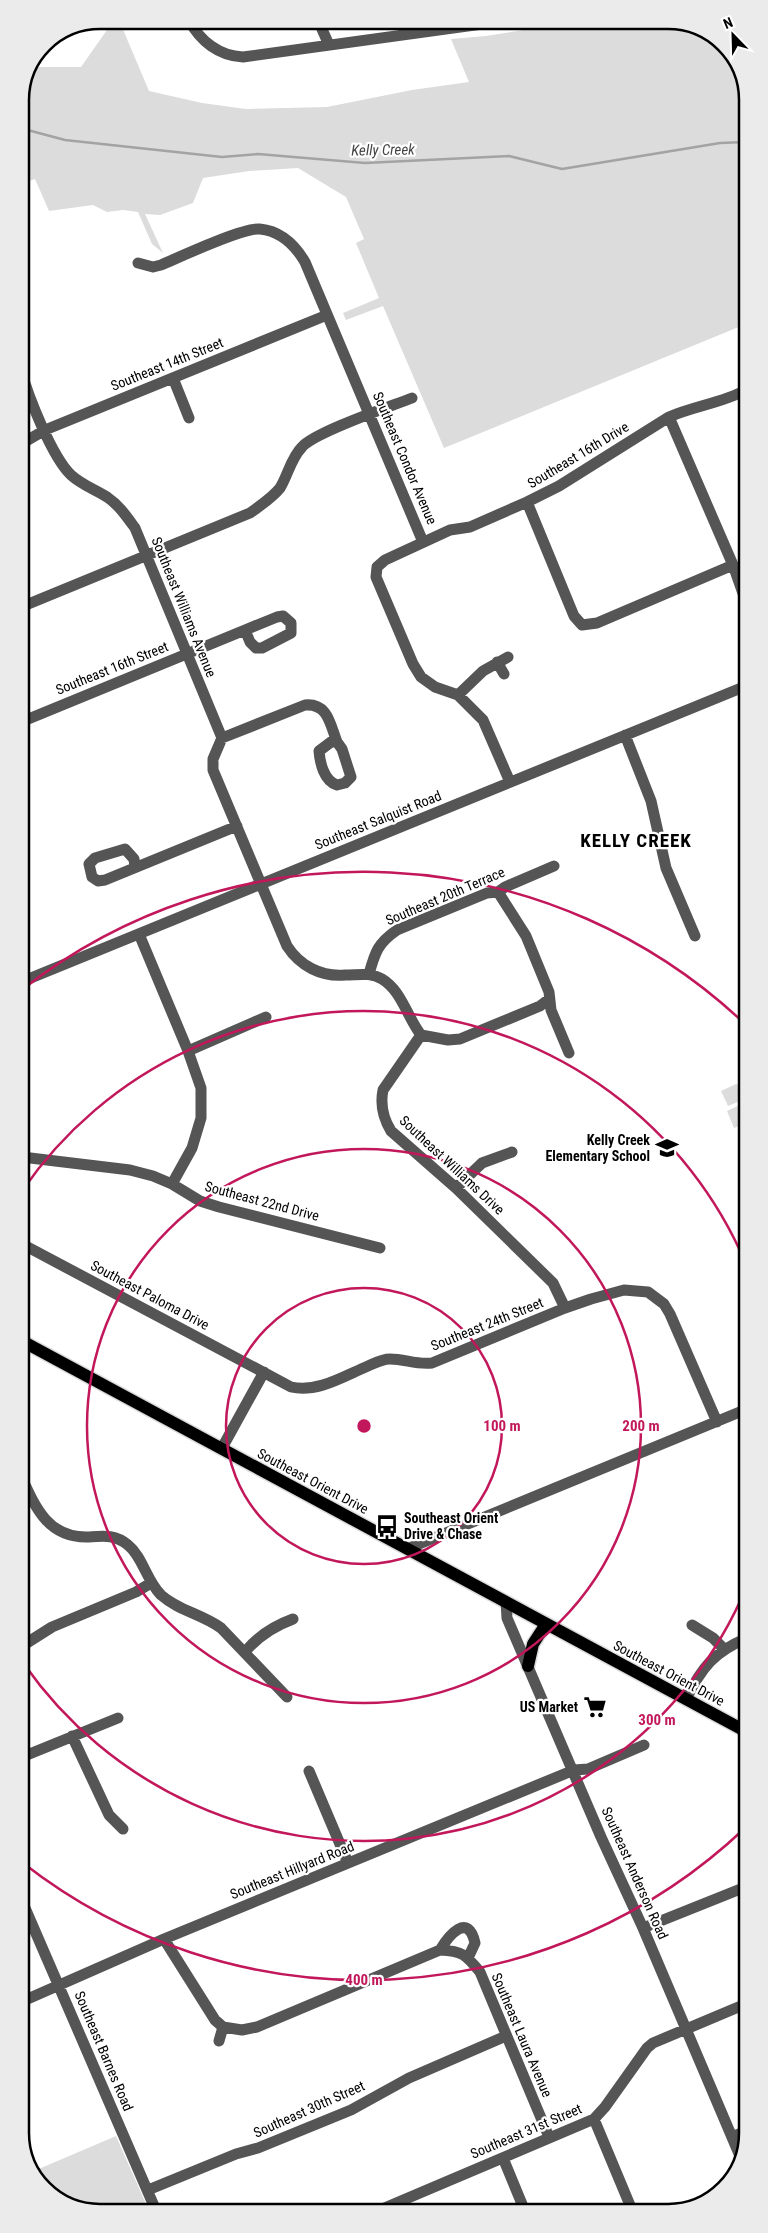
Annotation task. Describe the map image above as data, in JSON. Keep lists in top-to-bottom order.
{
  "streets": {
    "main road": ["Southeast Orient Drive"],
    "street": [
      "Southeast 14th Street",
      "Southeast 16th Drive",
      "Southeast Condor Avenue",
      "Southeast Williams Avenue",
      "Southeast 16th Street",
      "Southeast Salquist Road",
      "Southeast 20th Terrace",
      "Southeast Williams Drive",
      "Southeast 22nd Drive",
      "Southeast Paloma Drive",
      "Southeast 24th Street",
      "Southeast Hillyard Road",
      "Southeast Anderson Road",
      "Southeast Laura Avenue",
      "Southeast Barnes Road",
      "Southeast 30th Street",
      "Southeast 31st Street"
    ]
  },
  "crossings": [
    ["Southeast 14th Street", "Southeast Condor Avenue"],
    ["Southeast 14th Street", "Southeast Williams Avenue"],
    ["Southeast 16th Drive", "Southeast Condor Avenue"],
    ["Southeast Condor Avenue", "Southeast Salquist Road"],
    ["Southeast Williams Avenue", "Southeast 16th Street"],
    ["Southeast Williams Drive", "Southeast 24th Street"],
    ["Southeast Paloma Drive", "Southeast 24th Street"],
    ["Southeast Orient Drive", "Southeast Anderson Road"],
    ["Southeast Hillyard Road", "Southeast Anderson Road"],
    ["Southeast Hillyard Road", "Southeast Barnes Road"],
    ["Southeast Anderson Road", "Southeast 31st Street"],
    ["Southeast Laura Avenue", "Southeast 30th Street"],
    ["Southeast Laura Avenue", "Southeast 31st Street"],
    ["Southeast Barnes Road", "Southeast 30th Street"]
  ],
  "districts": ["KELLY CREEK"],
  "water": ["Kelly Creek"],
  "places": {
    "school or university": ["Kelly Creek Elementary School"],
    "bus stop": ["Southeast Orient Drive & Chase"],
    "supermarket": ["US Market"]
  },
  "north": "top left",
  "rings": [
    "100 m",
    "200 m",
    "300 m",
    "400 m"
  ]
}
